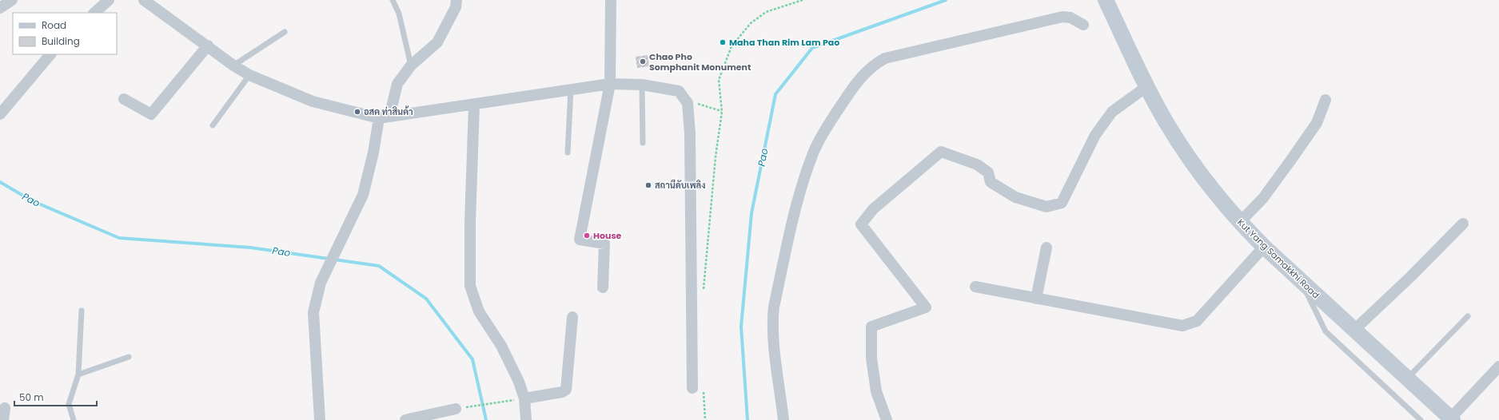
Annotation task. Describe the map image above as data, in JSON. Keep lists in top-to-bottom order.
{
  "streets": {
    "main road": ["Kut Yang Samakkhi Road"]
  },
  "water": ["Pao"],
  "places": [
    "Maha Than Rim Lam Pao",
    "Chao Pho Somphanit Monument",
    "อสค ท่าสินค้า",
    "สถานีดับเพลิง",
    "House"
  ],
  "legend": ["Road", "Building"],
  "scale_bar": "50 m"
}
